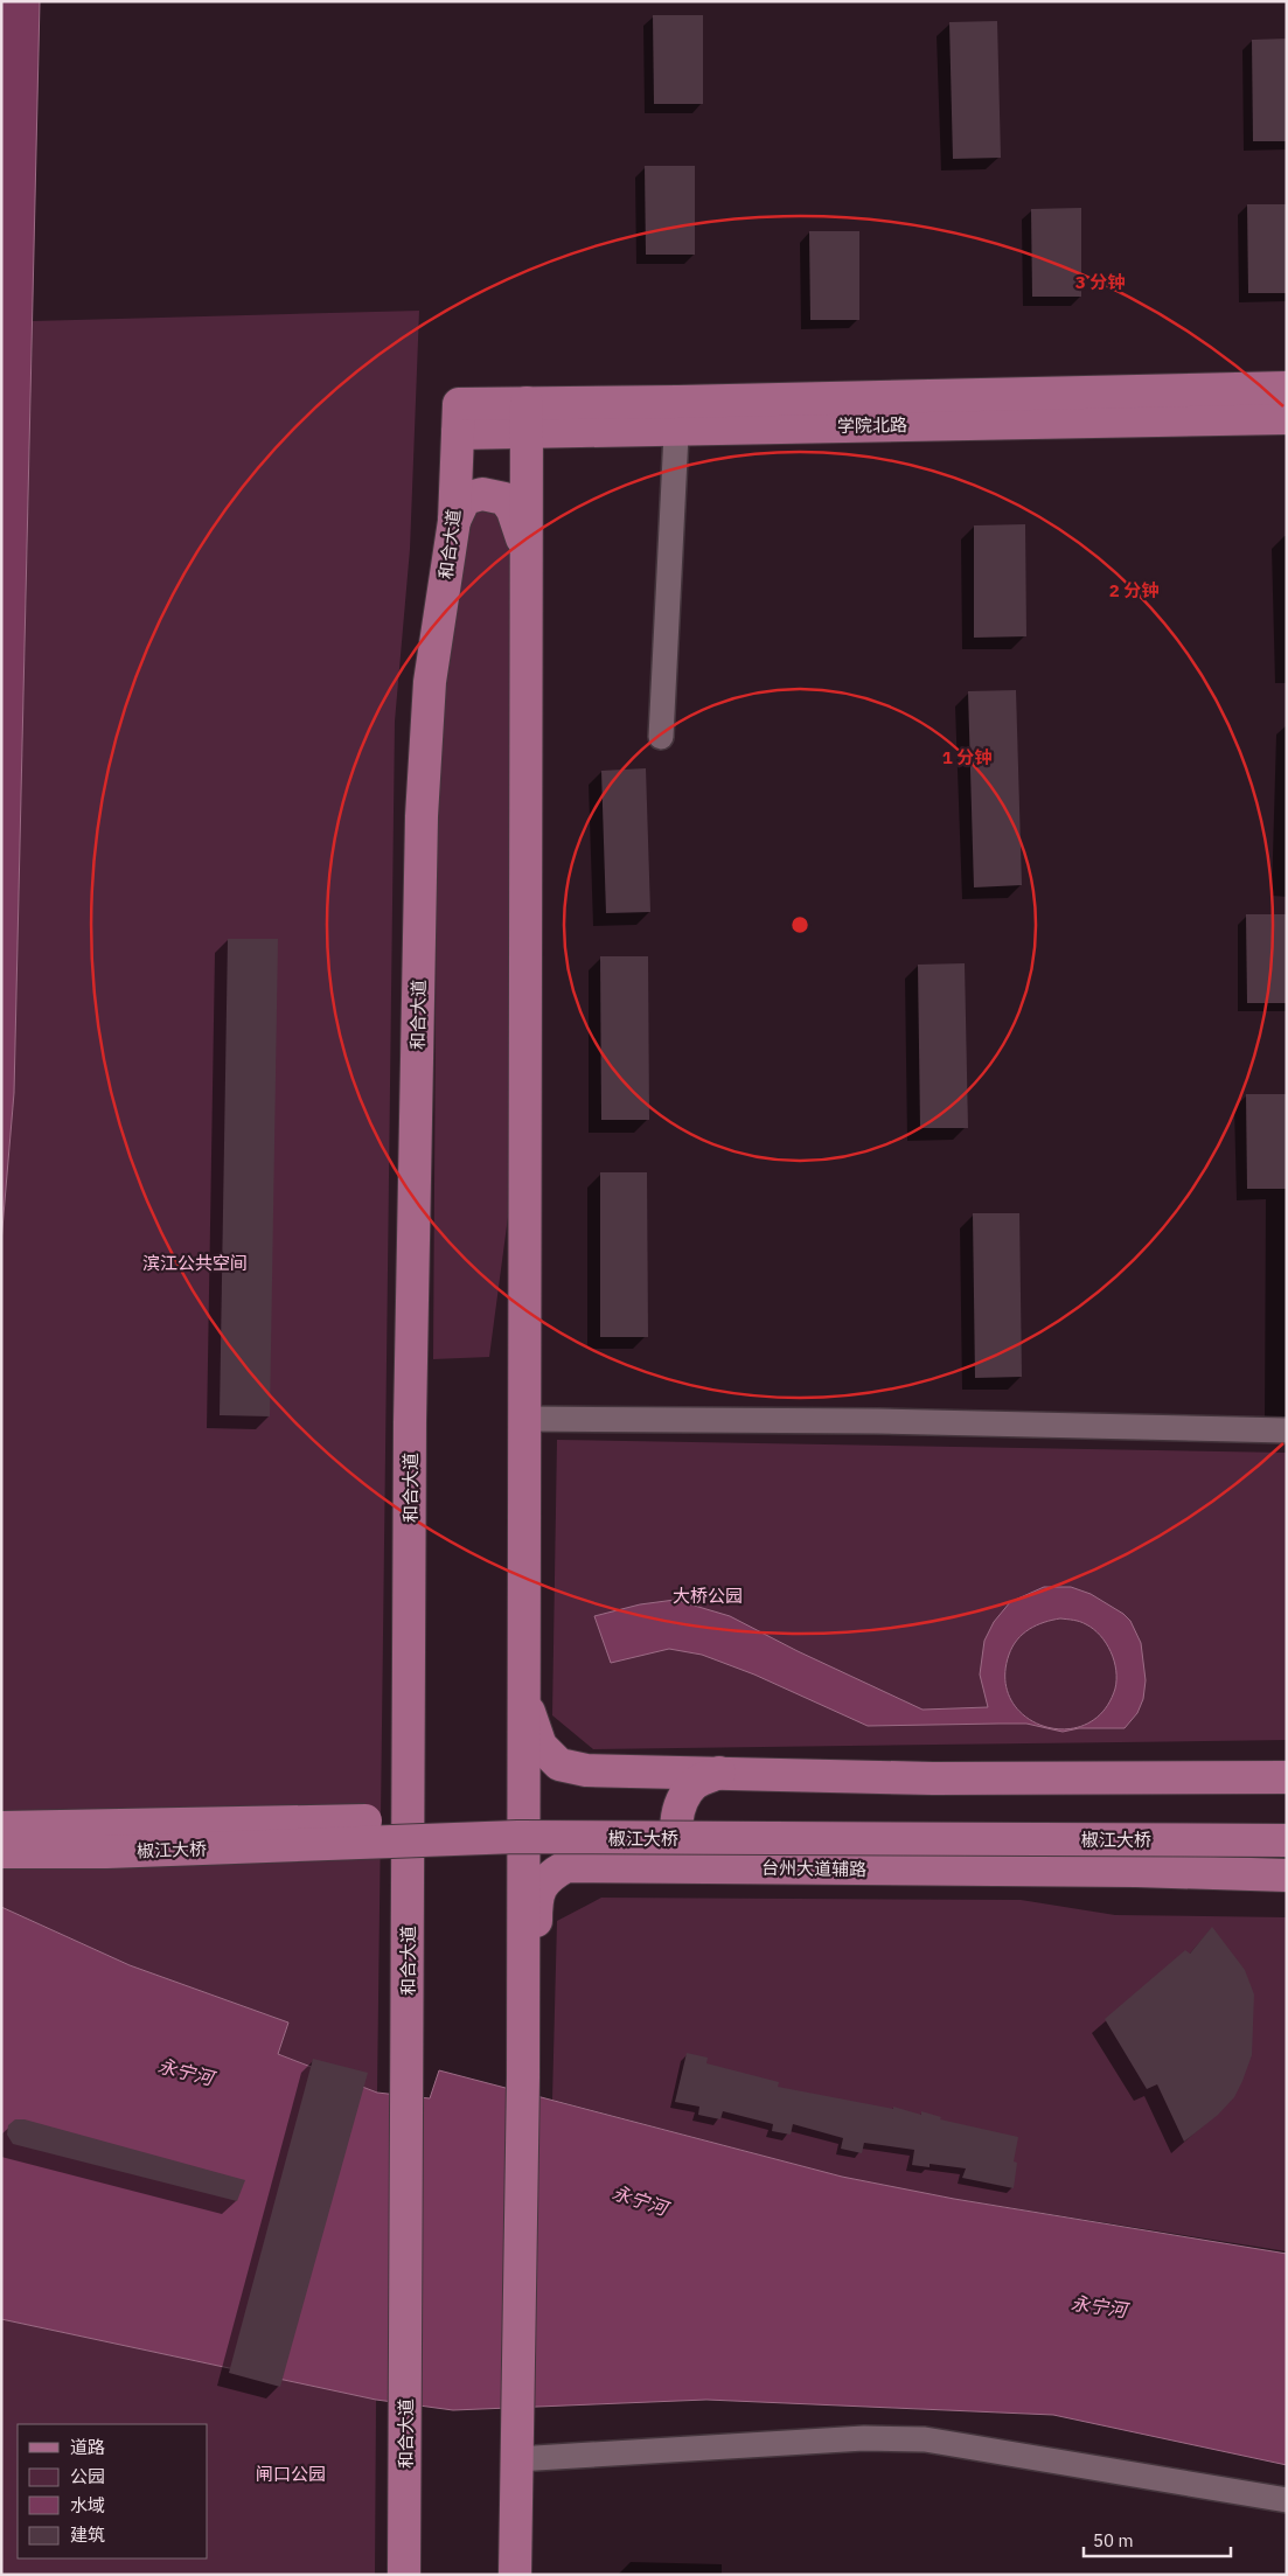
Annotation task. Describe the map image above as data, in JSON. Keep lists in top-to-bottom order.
{
  "streets": {
    "main road": [
      "学院北路",
      "和合大道",
      "椒江大桥",
      "台州大道辅路"
    ]
  },
  "crossings": [
    ["学院北路", "和合大道"]
  ],
  "water": ["永宁河"],
  "parks": ["滨江公共空间", "大桥公园", "闸口公园"],
  "legend": [
    "道路",
    "公园",
    "水域",
    "建筑"
  ],
  "scale_bar": "50 m",
  "rings": ["3 分钟", "2 分钟", "1 分钟"]
}
